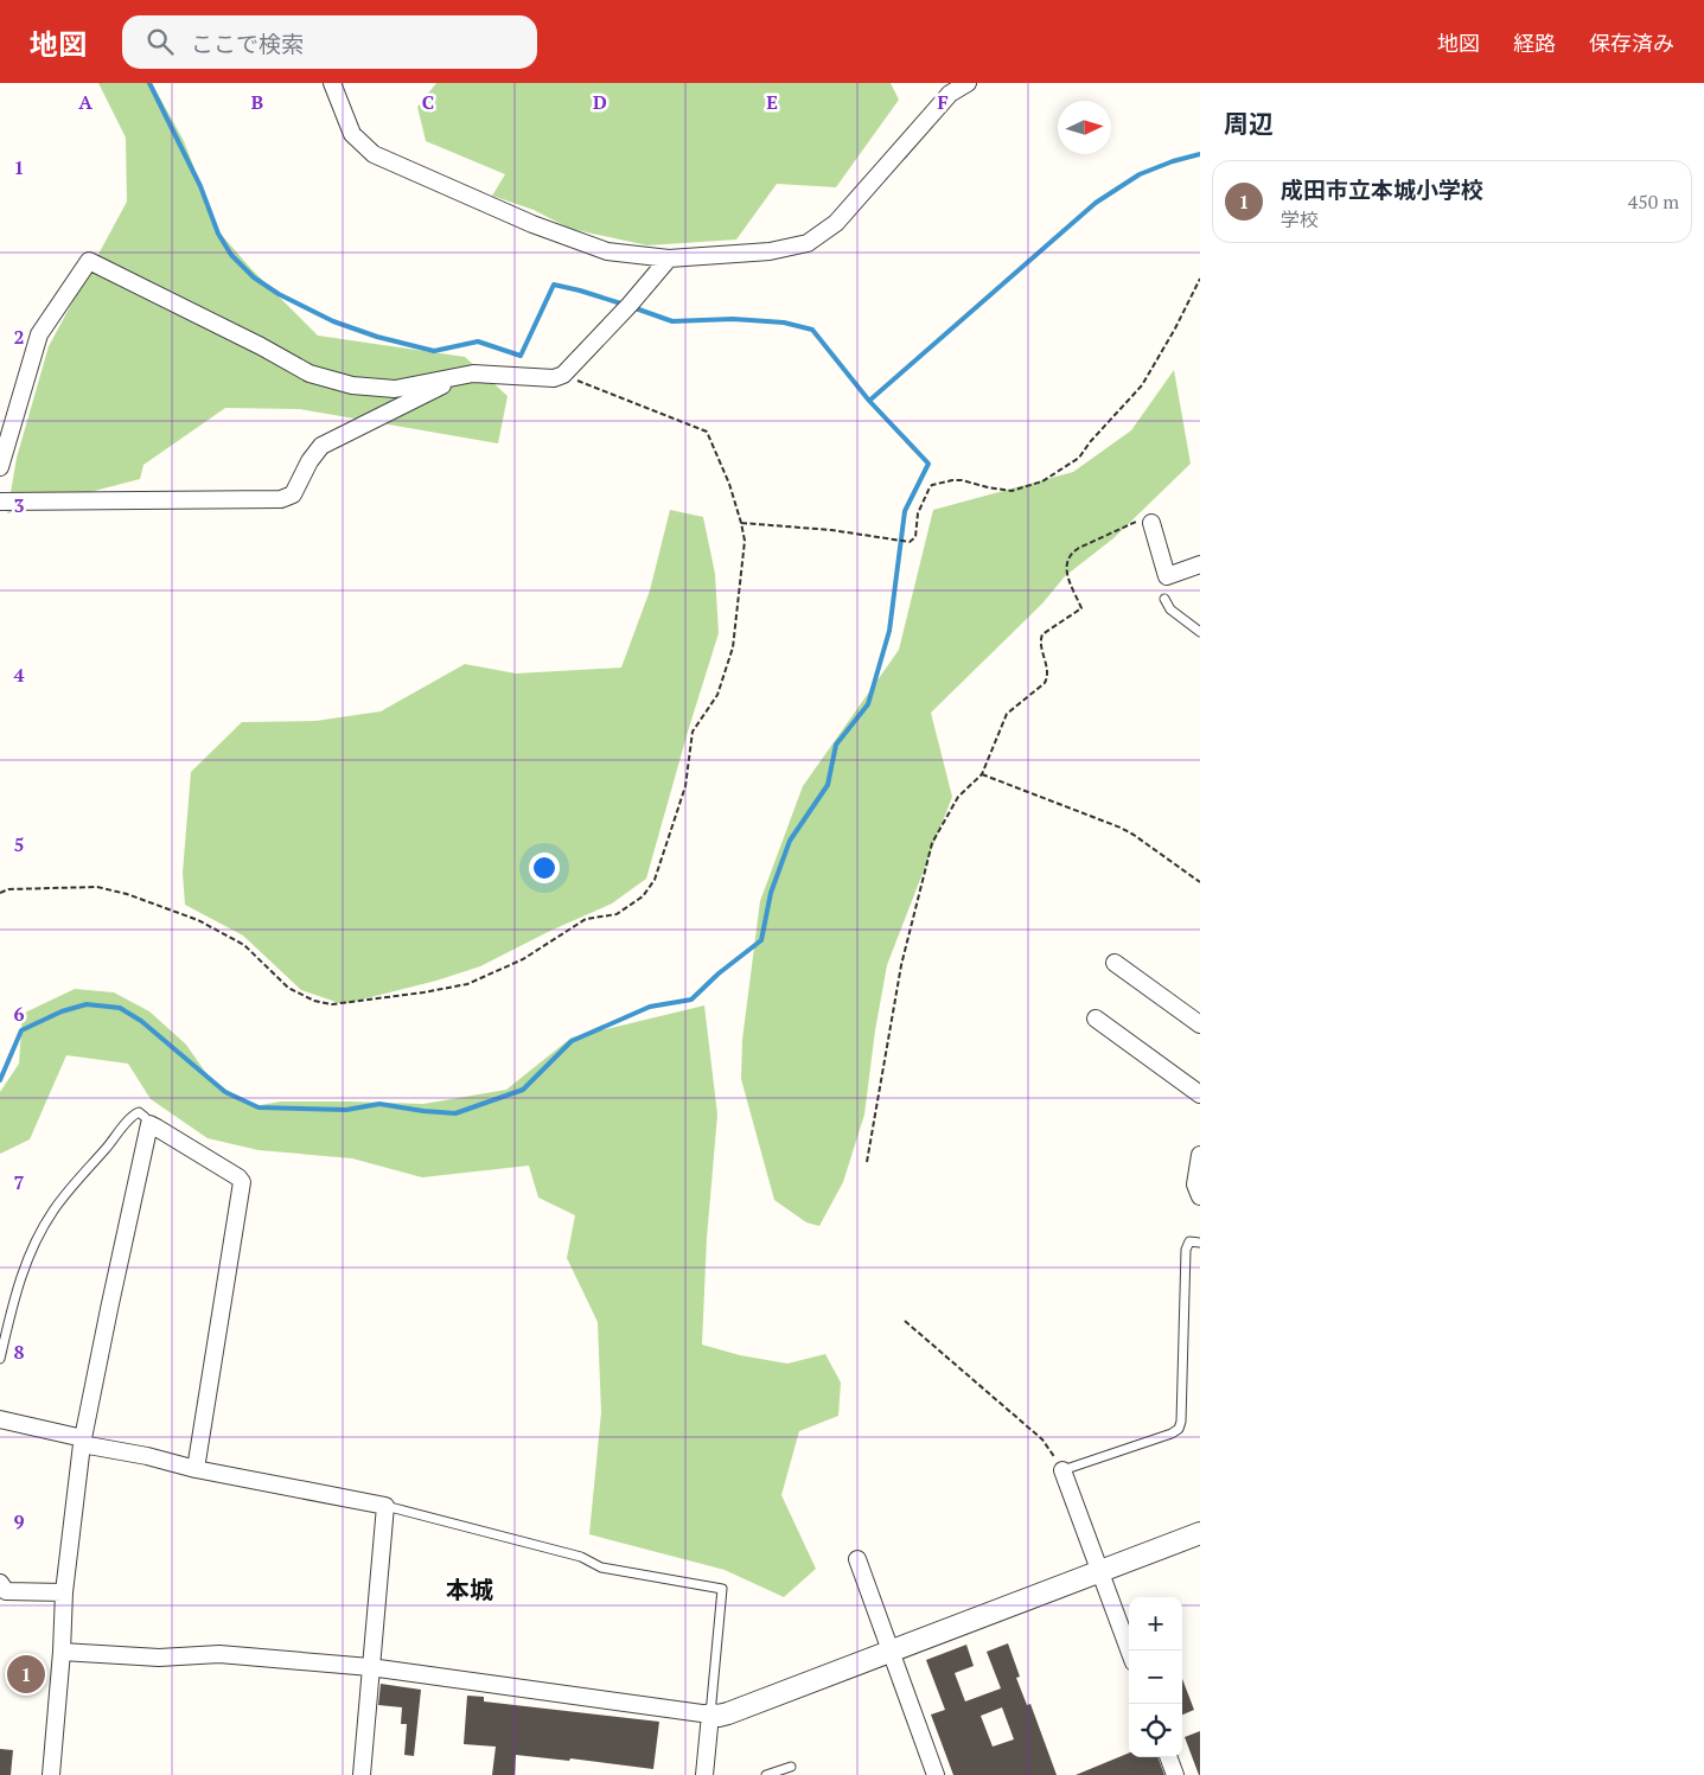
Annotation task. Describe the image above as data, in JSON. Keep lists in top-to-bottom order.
{
  "districts": ["本城"],
  "north": "right",
  "page": {
    "header": "地図",
    "search": "ここで検索",
    "nav": ["地図", "経路", "保存済み"],
    "heading": "周辺",
    "list": [
      {
        "mark": "1",
        "name": "成田市立本城小学校",
        "note": "学校",
        "value": "450 m"
      }
    ],
    "map_buttons": ["+", "−"],
    "pins": "1"
  },
  "grid": {
    "columns": [
      "A",
      "B",
      "C",
      "D",
      "E",
      "F"
    ],
    "rows": [
      "1",
      "2",
      "3",
      "4",
      "5",
      "6",
      "7",
      "8",
      "9"
    ]
  }
}
